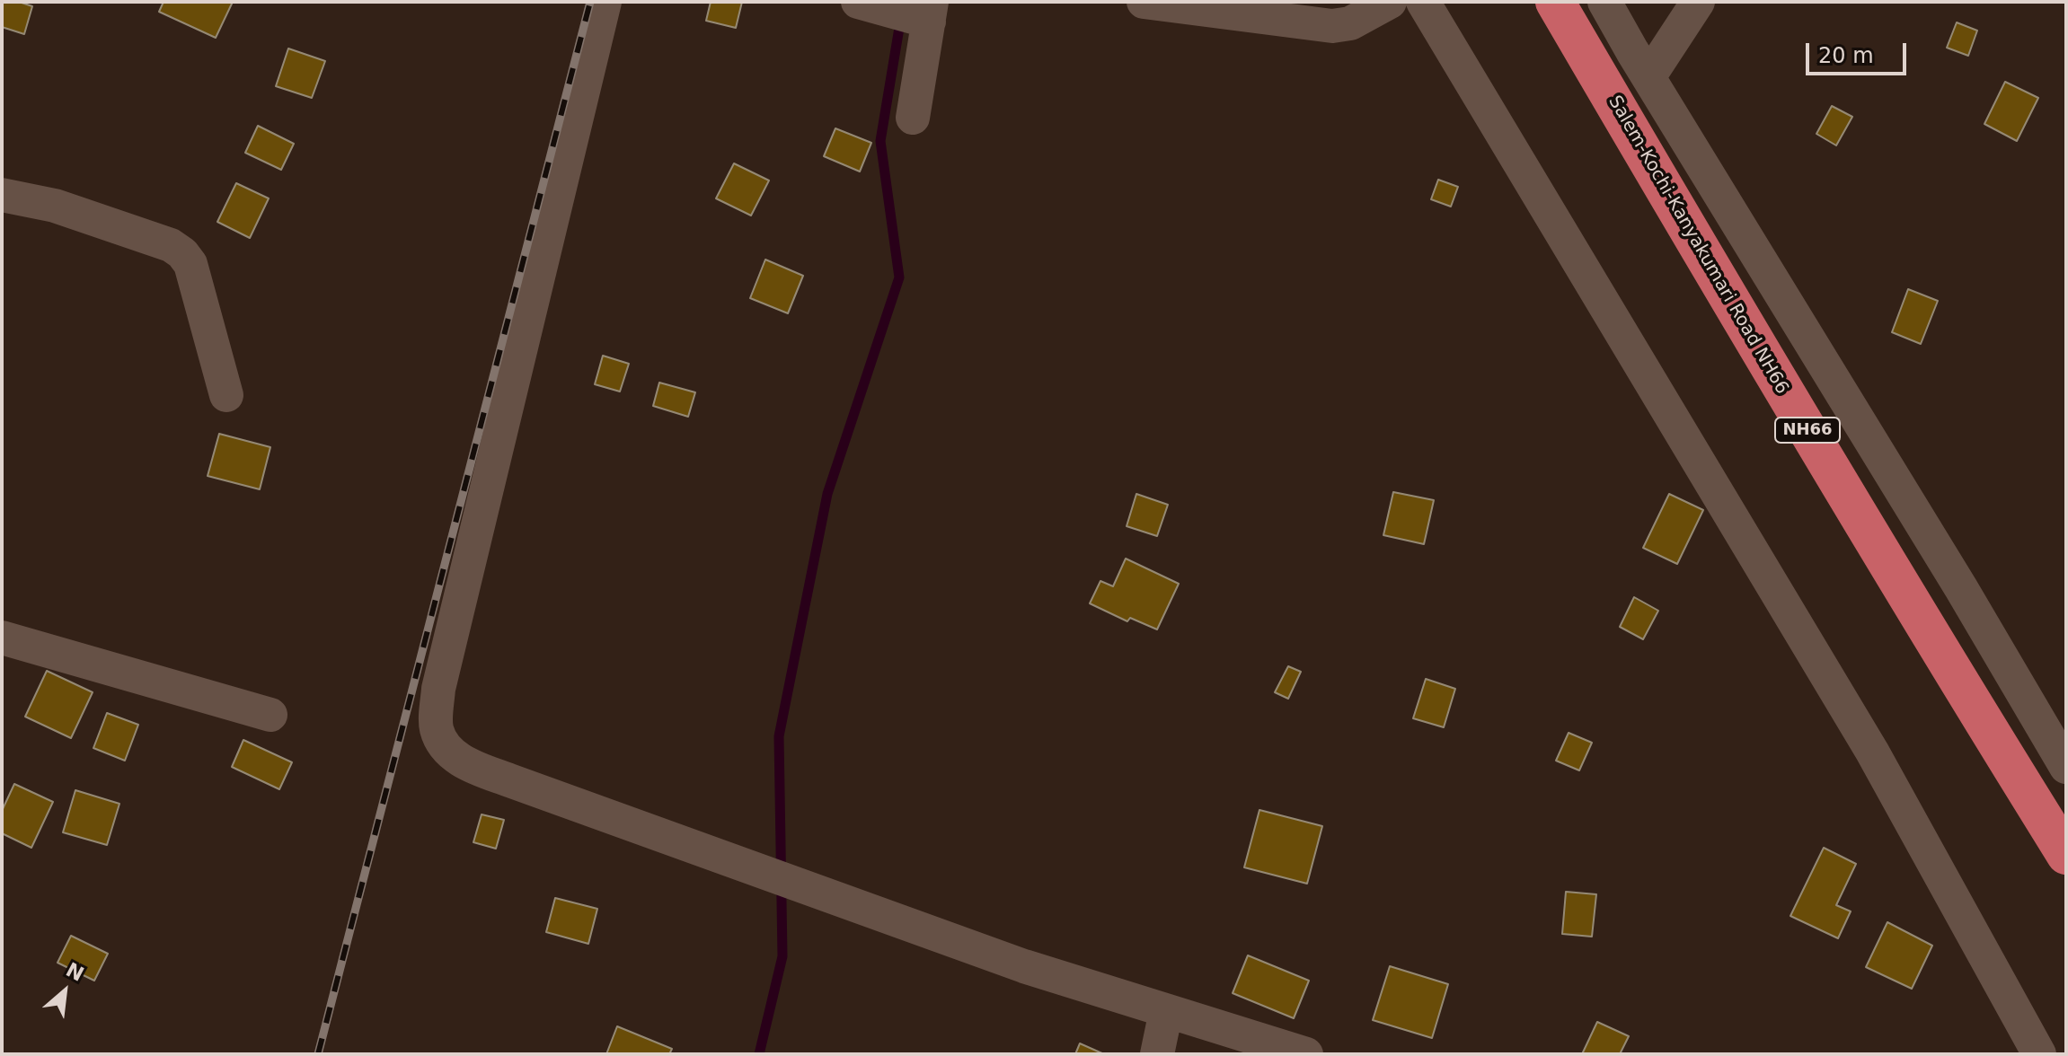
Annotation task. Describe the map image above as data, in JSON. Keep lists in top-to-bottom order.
{
  "streets": {
    "highway": ["Salem-Kochi-Kanyakumari Road NH66", "NH66"]
  },
  "scale_bar": "20 m",
  "north": "top right"
}
